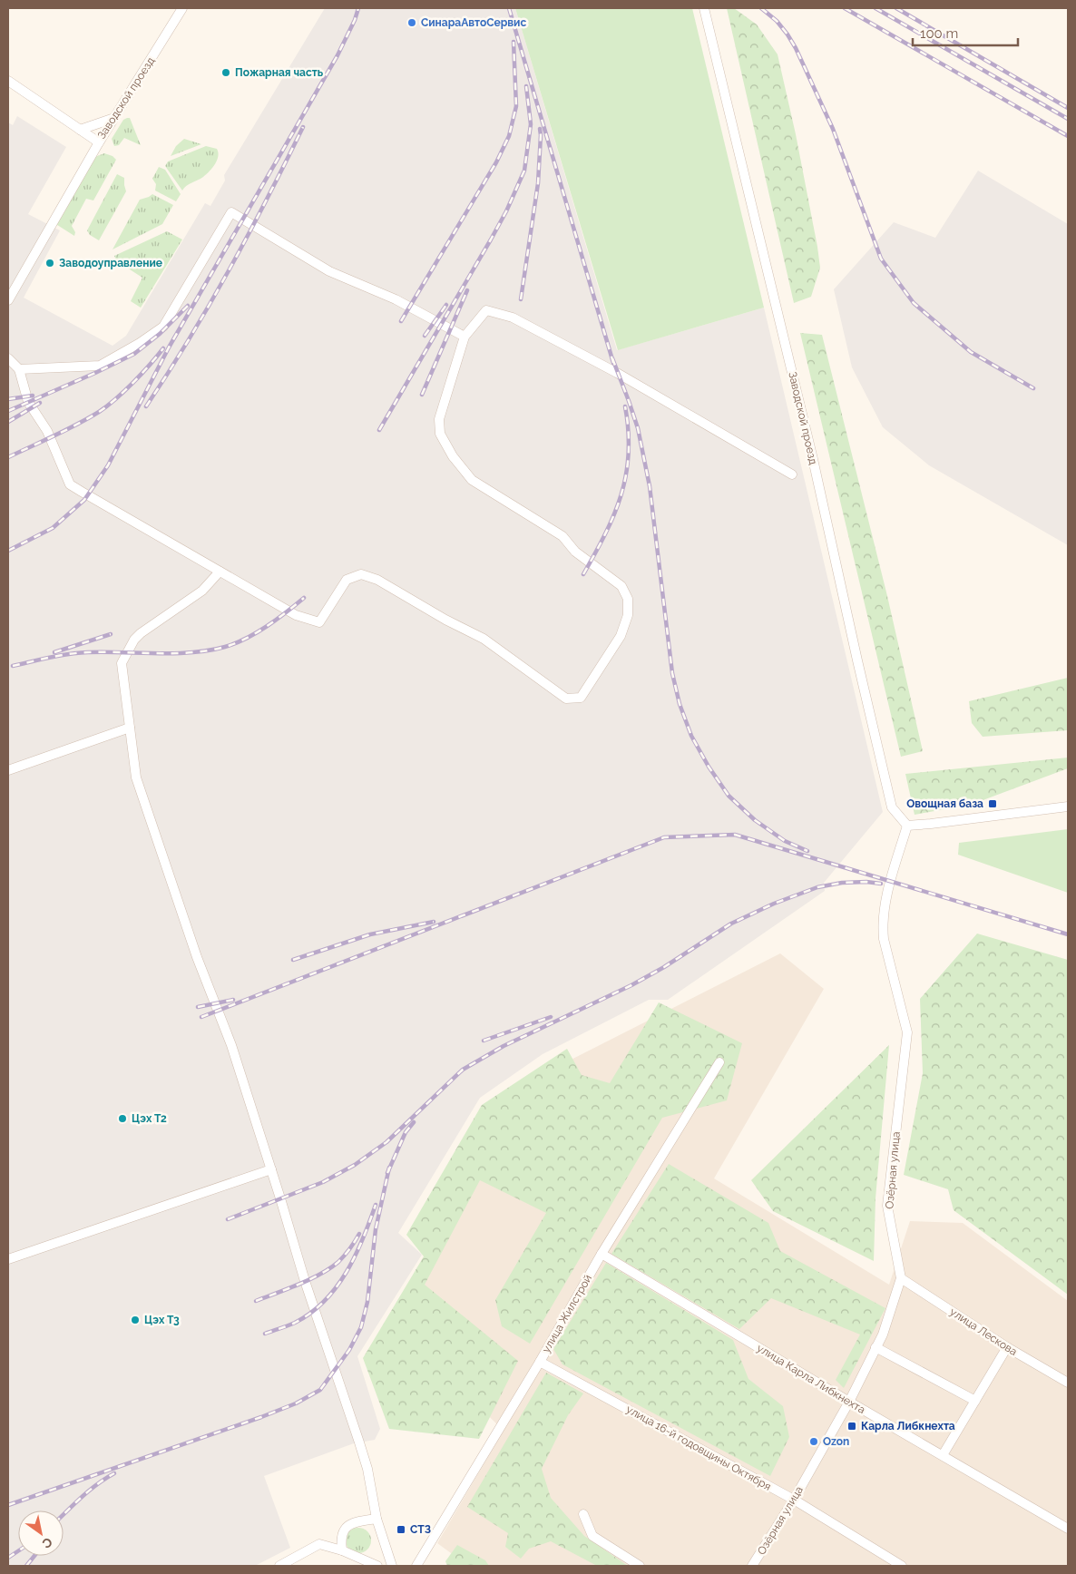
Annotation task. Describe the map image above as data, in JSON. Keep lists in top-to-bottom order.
{
  "streets": {
    "street": [
      "Заводской проезд",
      "Озёрная улица",
      "улица Жилстрой",
      "улица Лескова",
      "улица Карла Либкнехта",
      "улица 16-й годовщины Октября"
    ]
  },
  "crossings": [
    ["Заводской проезд", "Озёрная улица"],
    ["Озёрная улица", "улица Лескова"],
    ["Озёрная улица", "улица Карла Либкнехта"],
    ["Озёрная улица", "улица 16-й годовщины Октября"],
    ["улица Жилстрой", "улица Карла Либкнехта"],
    ["улица Жилстрой", "улица 16-й годовщины Октября"]
  ],
  "places": {
    "other": [
      "СинараАвтоСервис",
      "Пожарная часть",
      "Заводоуправление",
      "Цэх Т2",
      "Цэх Т3",
      "Ozon"
    ],
    "transit": ["Овощная база", "Карла Либкнехта", "СТЗ"]
  },
  "scale_bar": "100 m",
  "north": "bottom right"
}
